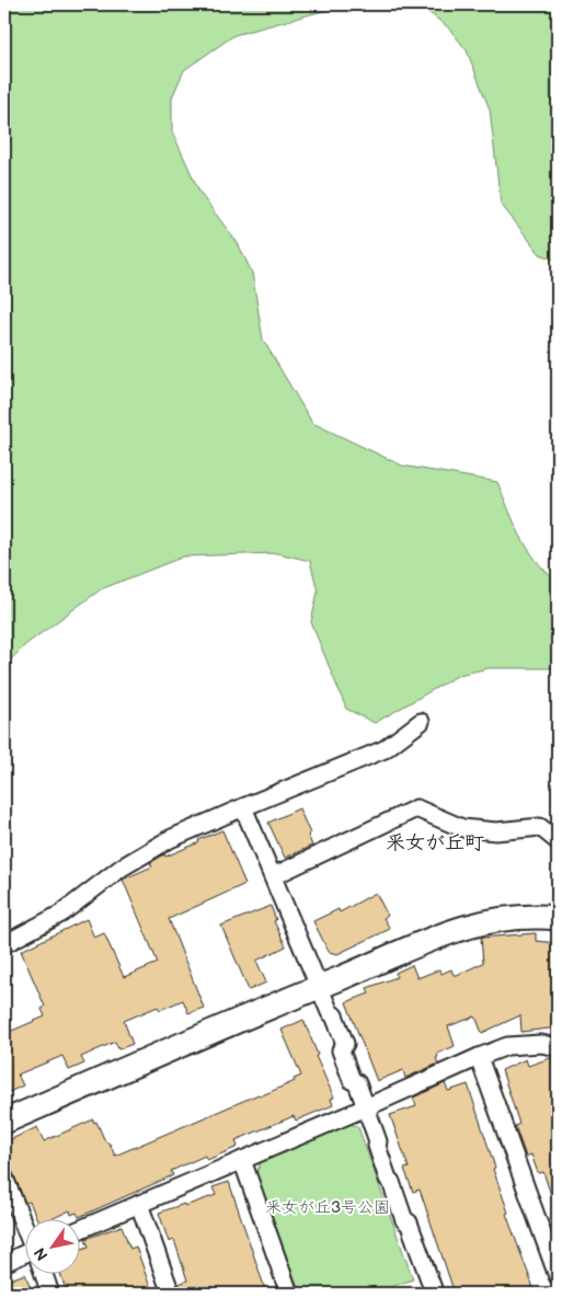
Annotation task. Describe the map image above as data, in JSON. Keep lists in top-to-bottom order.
{
  "districts": ["釆女が丘町"],
  "parks": ["釆女が丘3号公園"],
  "north": "bottom left"
}
